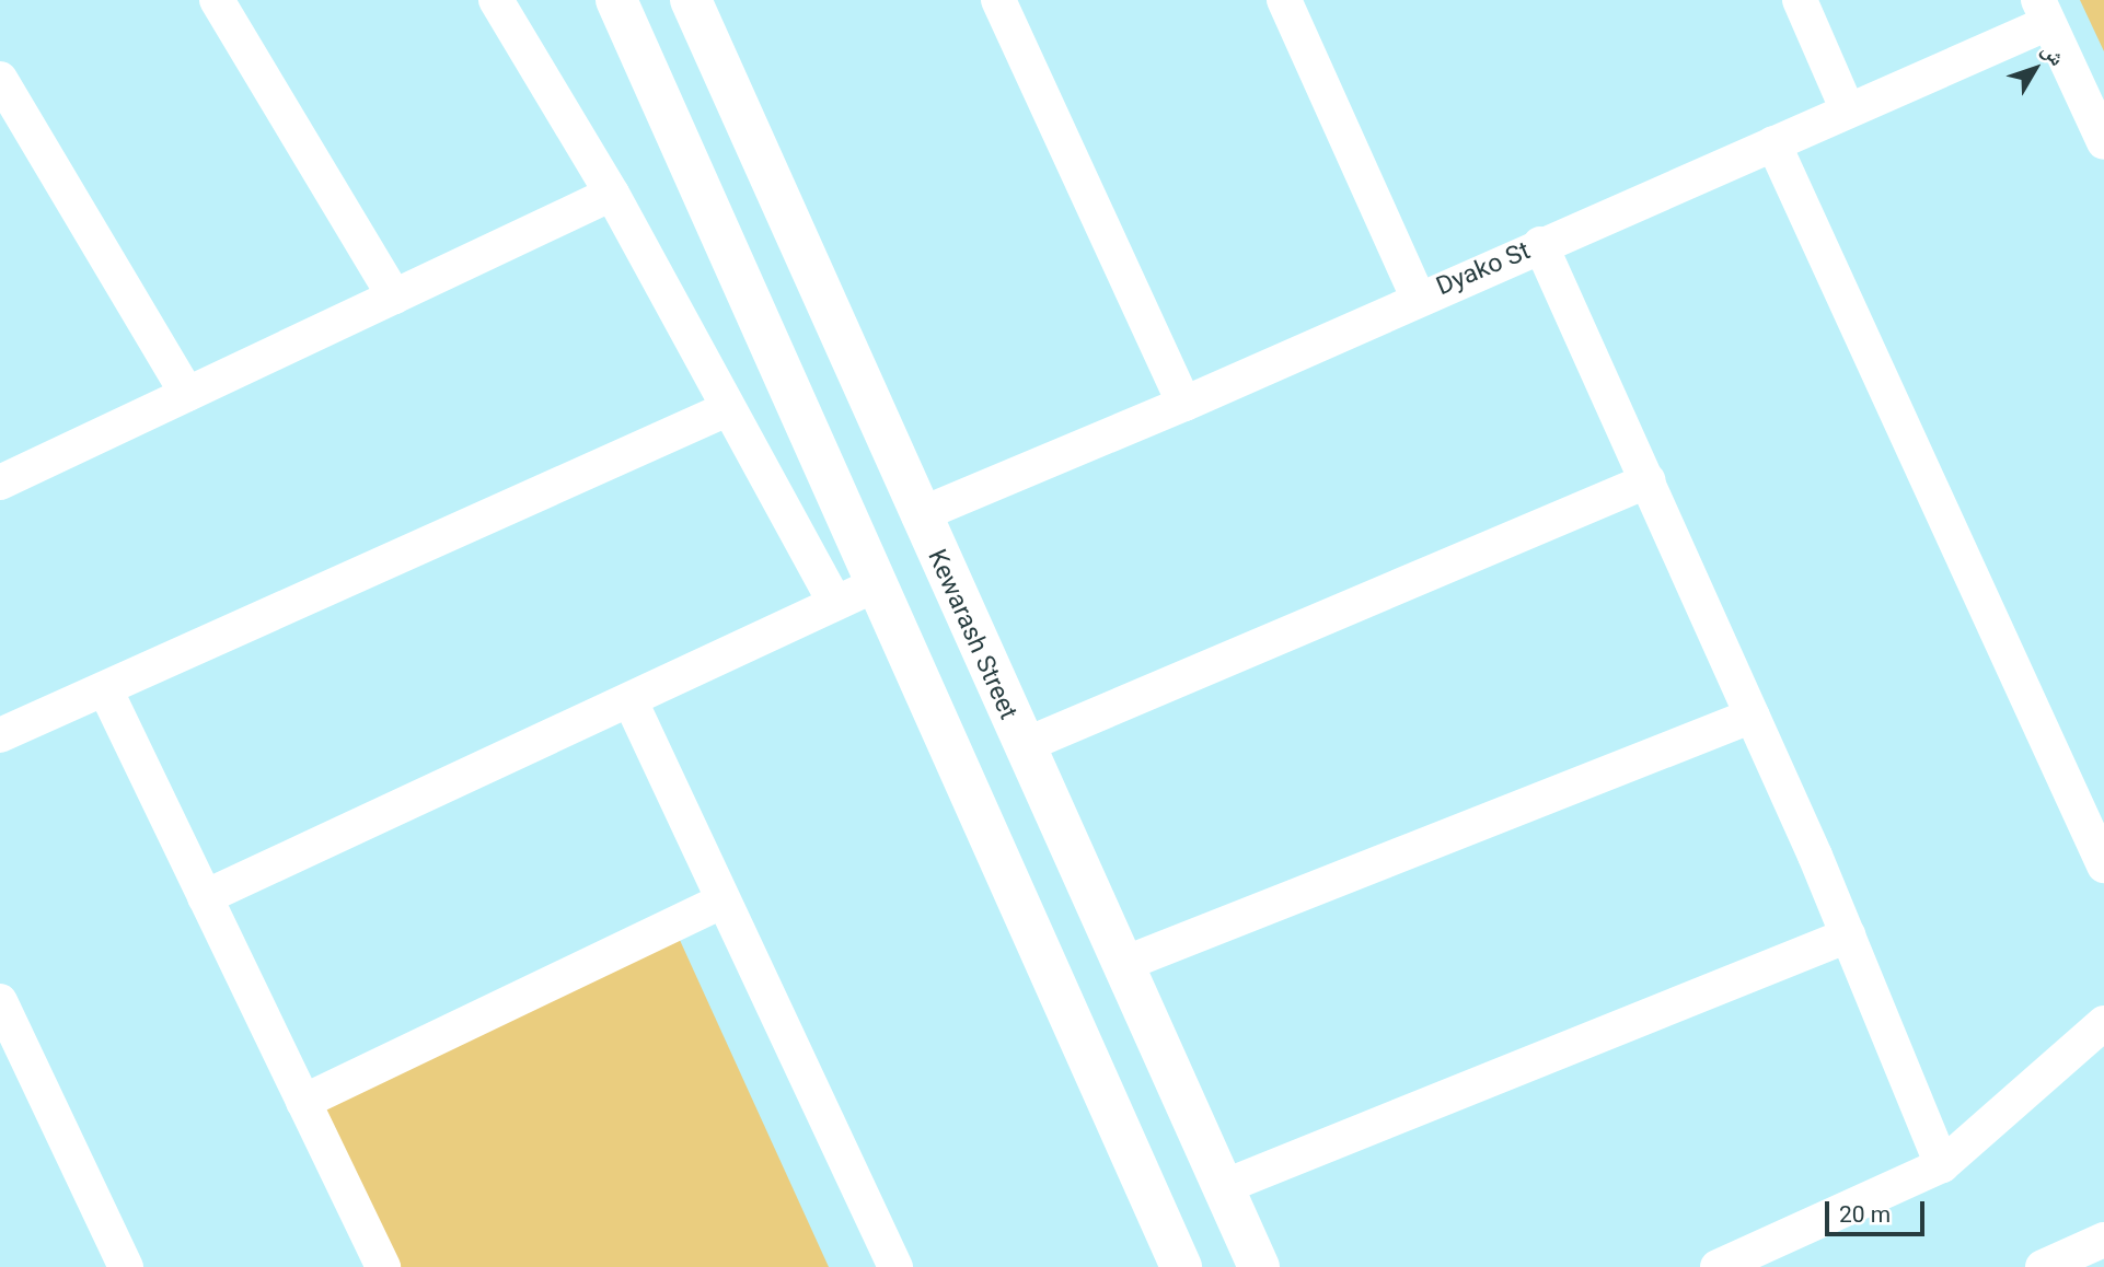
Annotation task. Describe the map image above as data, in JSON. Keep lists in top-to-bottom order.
{
  "streets": {
    "main road": ["Kewarash Street"],
    "street": ["Dyako St"]
  },
  "crossings": [
    ["Dyako St", "Kewarash Street"]
  ],
  "scale_bar": "20 m",
  "north": "top right"
}
